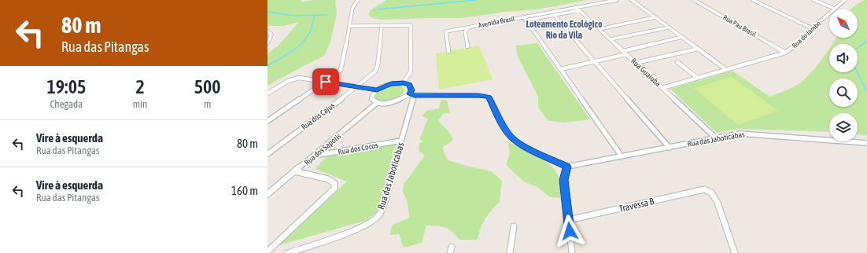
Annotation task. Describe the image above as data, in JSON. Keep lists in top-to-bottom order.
{
  "streets": {
    "street": [
      "Avenida Brasil",
      "Rua Pau Brasil",
      "Rua do Jambo",
      "Rua Guaiuba",
      "Rua dos Cajus",
      "Rua das Jaboticabas",
      "Rua dos Cocos",
      "Rua dos Sapotis",
      "Travessa B"
    ]
  },
  "crossings": [
    ["Avenida Brasil", "Rua Guaiuba"],
    ["Rua Pau Brasil", "Rua do Jambo"],
    ["Rua do Jambo", "Rua Guaiuba"],
    ["Rua Guaiuba", "Rua das Jaboticabas"],
    ["Rua das Jaboticabas", "Rua dos Cocos"],
    ["Rua dos Cocos", "Rua dos Sapotis"]
  ],
  "districts": ["Loteamento Ecológico Rio da Vila"],
  "north": "top left",
  "page": {
    "turn": ["80 m", "Rua das Pitangas"],
    "eta": [
      "19:05",
      "Chegada",
      "2",
      "min",
      "500",
      "m"
    ],
    "list": [
      {
        "name": "Vire à esquerda",
        "note": "Rua das Pitangas",
        "value": "80 m"
      },
      {
        "name": "Vire à esquerda",
        "note": "Rua das Pitangas",
        "value": "160 m"
      }
    ]
  }
}
